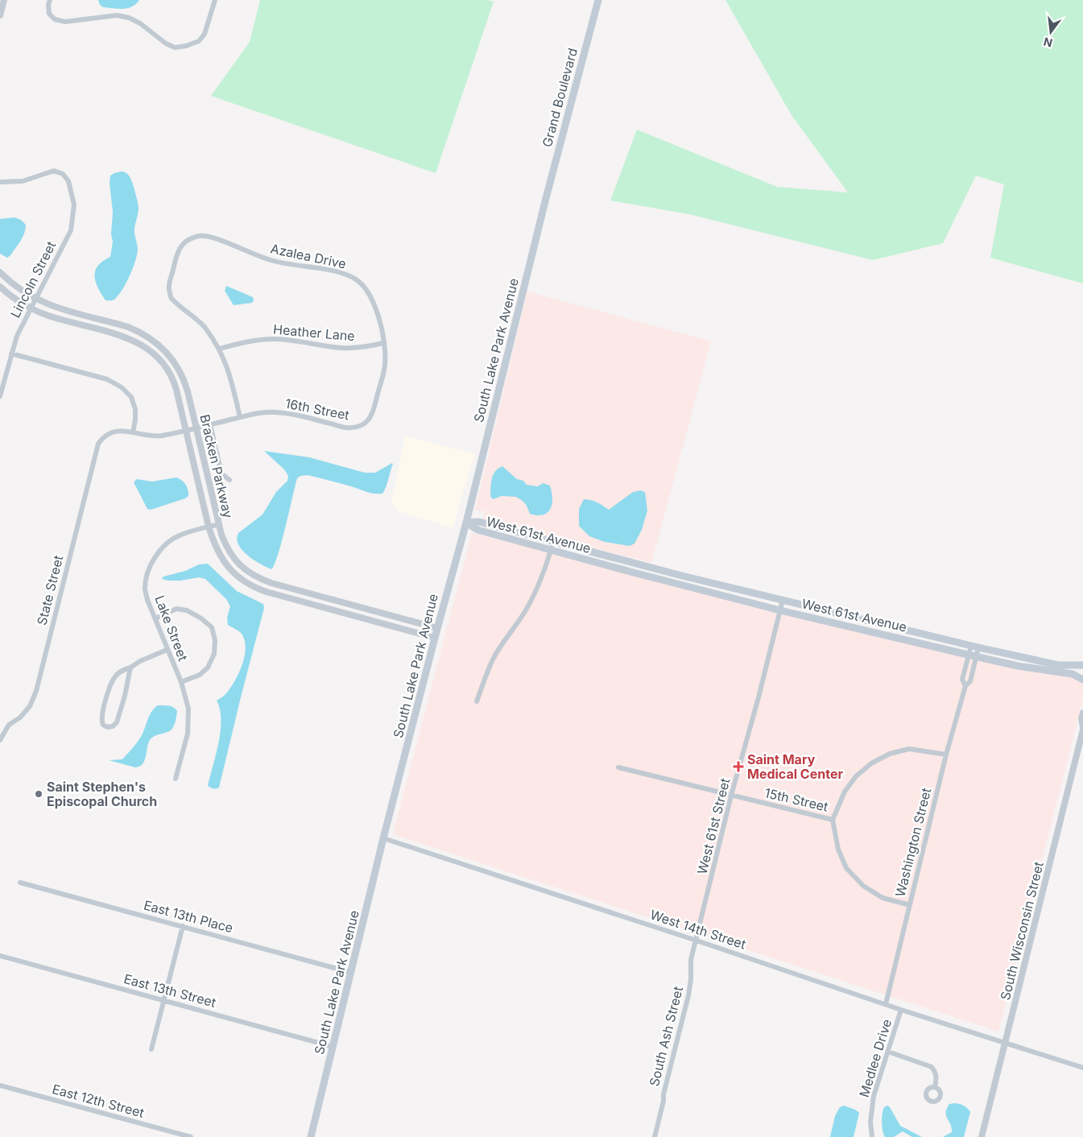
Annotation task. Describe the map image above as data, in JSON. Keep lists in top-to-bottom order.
{
  "streets": {
    "main road": ["Grand Boulevard", "South Lake Park Avenue", "West 61st Avenue"],
    "street": [
      "Azalea Drive",
      "Lincoln Street",
      "Heather Lane",
      "16th Street",
      "Bracken Parkway",
      "State Street",
      "Lake Street",
      "15th Street",
      "West 61st Street",
      "Washington Street",
      "East 13th Place",
      "West 14th Street",
      "South Wisconsin Street",
      "East 13th Street",
      "South Ash Street",
      "Medlee Drive",
      "East 12th Street"
    ]
  },
  "crossings": [
    ["Grand Boulevard", "South Lake Park Avenue"],
    ["Azalea Drive", "Heather Lane"],
    ["Azalea Drive", "16th Street"],
    ["Lincoln Street", "Bracken Parkway"],
    ["Heather Lane", "16th Street"],
    ["South Lake Park Avenue", "Bracken Parkway"],
    ["South Lake Park Avenue", "West 61st Avenue"],
    ["South Lake Park Avenue", "East 13th Place"],
    ["South Lake Park Avenue", "West 14th Street"],
    ["South Lake Park Avenue", "East 13th Street"],
    ["16th Street", "Bracken Parkway"],
    ["16th Street", "State Street"],
    ["Bracken Parkway", "Lake Street"],
    ["West 61st Avenue", "West 61st Street"],
    ["West 61st Avenue", "Washington Street"],
    ["15th Street", "West 61st Street"],
    ["West 61st Street", "West 14th Street"],
    ["West 61st Street", "South Ash Street"],
    ["Washington Street", "West 14th Street"],
    ["West 14th Street", "South Wisconsin Street"],
    ["West 14th Street", "South Ash Street"],
    ["West 14th Street", "Medlee Drive"]
  ],
  "places": {
    "health": ["Saint Mary Medical Center"],
    "other": ["Saint Stephen's Episcopal Church"]
  },
  "north": "bottom"
}
